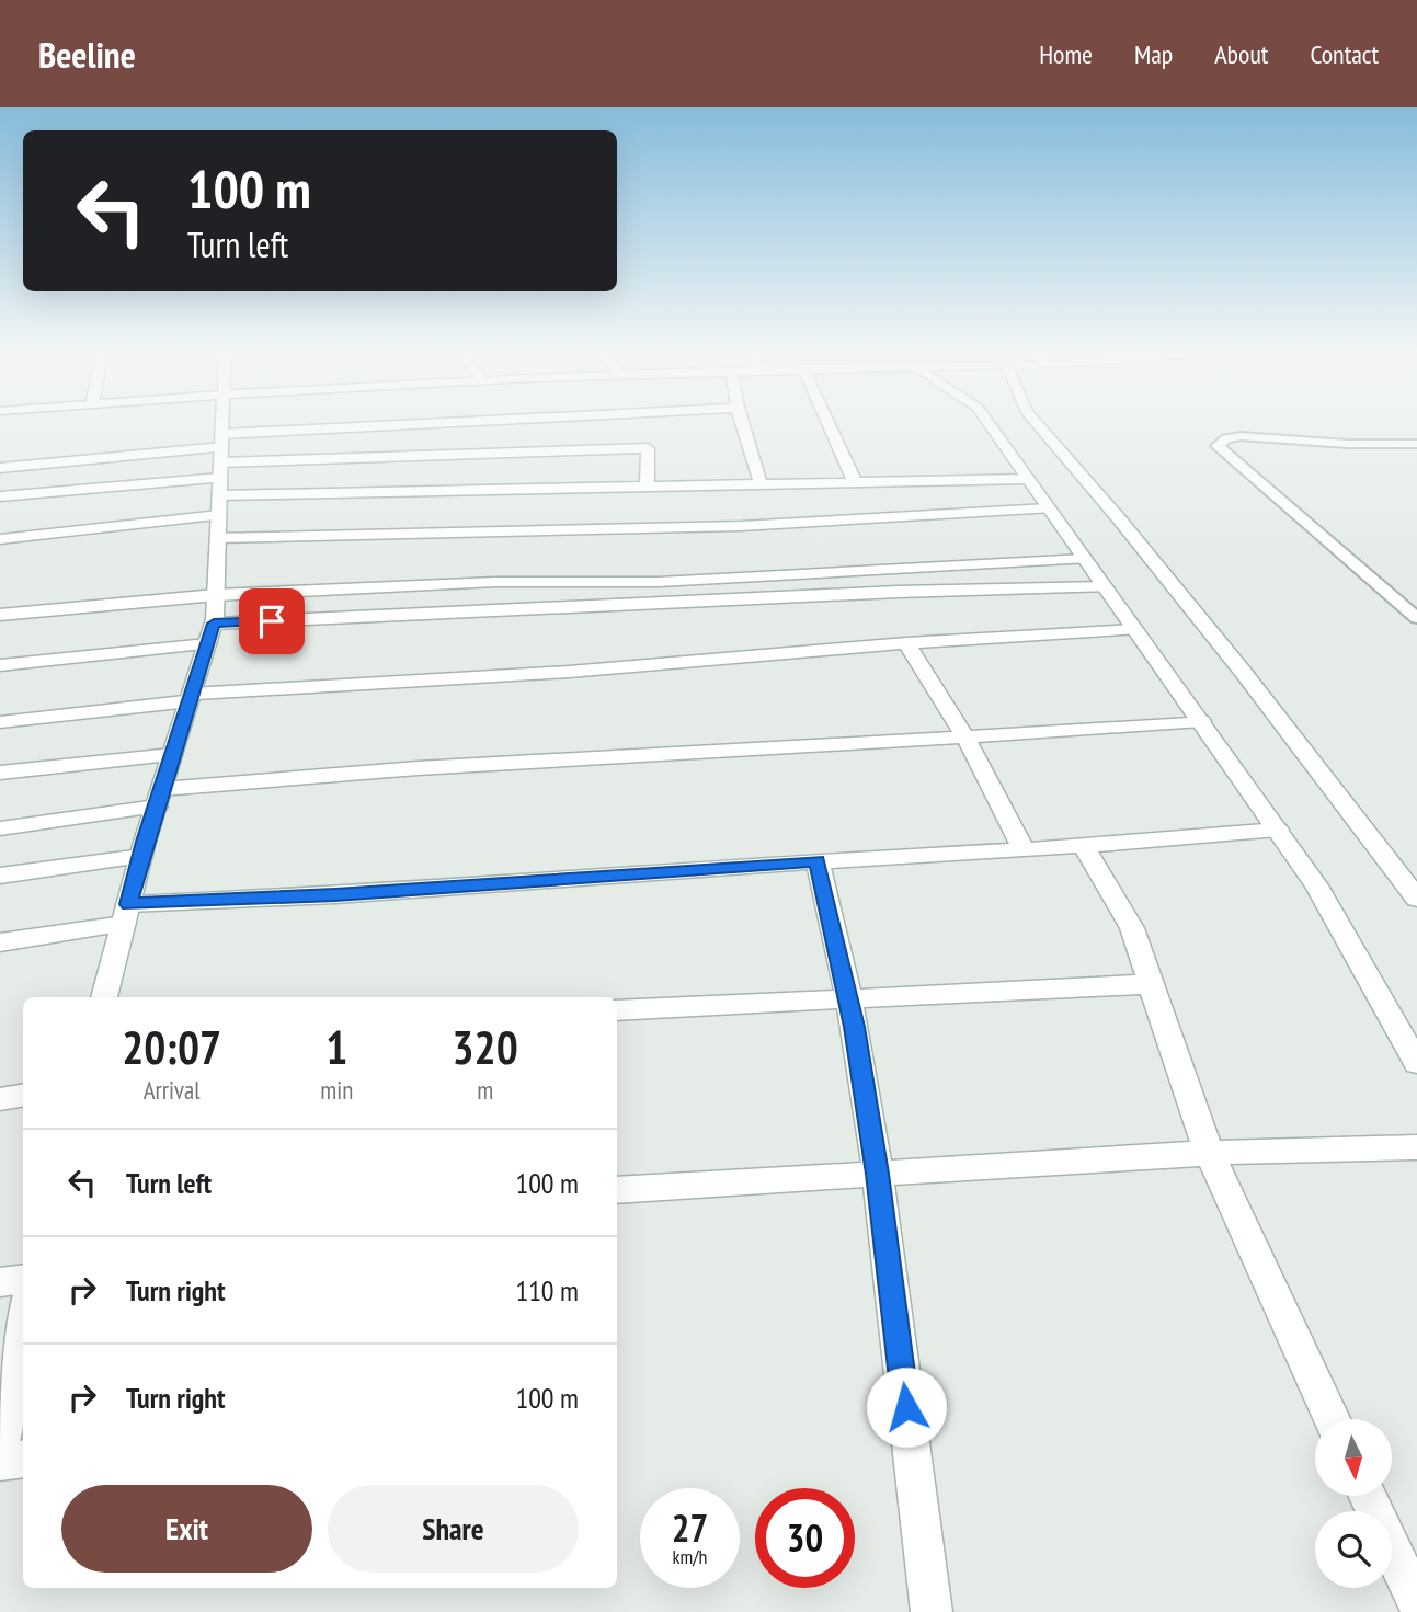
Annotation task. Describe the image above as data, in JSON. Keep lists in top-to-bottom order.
{
  "north": "bottom",
  "page": {
    "header": "Beeline",
    "nav": [
      "Home",
      "Map",
      "About",
      "Contact"
    ],
    "turn": ["100 m", "Turn left"],
    "eta": [
      "20:07",
      "Arrival",
      "1",
      "min",
      "320",
      "m"
    ],
    "list": [
      {
        "name": "Turn left",
        "value": "100 m"
      },
      {
        "name": "Turn right",
        "value": "110 m"
      },
      {
        "name": "Turn right",
        "value": "100 m"
      }
    ],
    "buttons": ["Exit", "Share"],
    "speed": "27 km/h",
    "limit": "30"
  }
}
